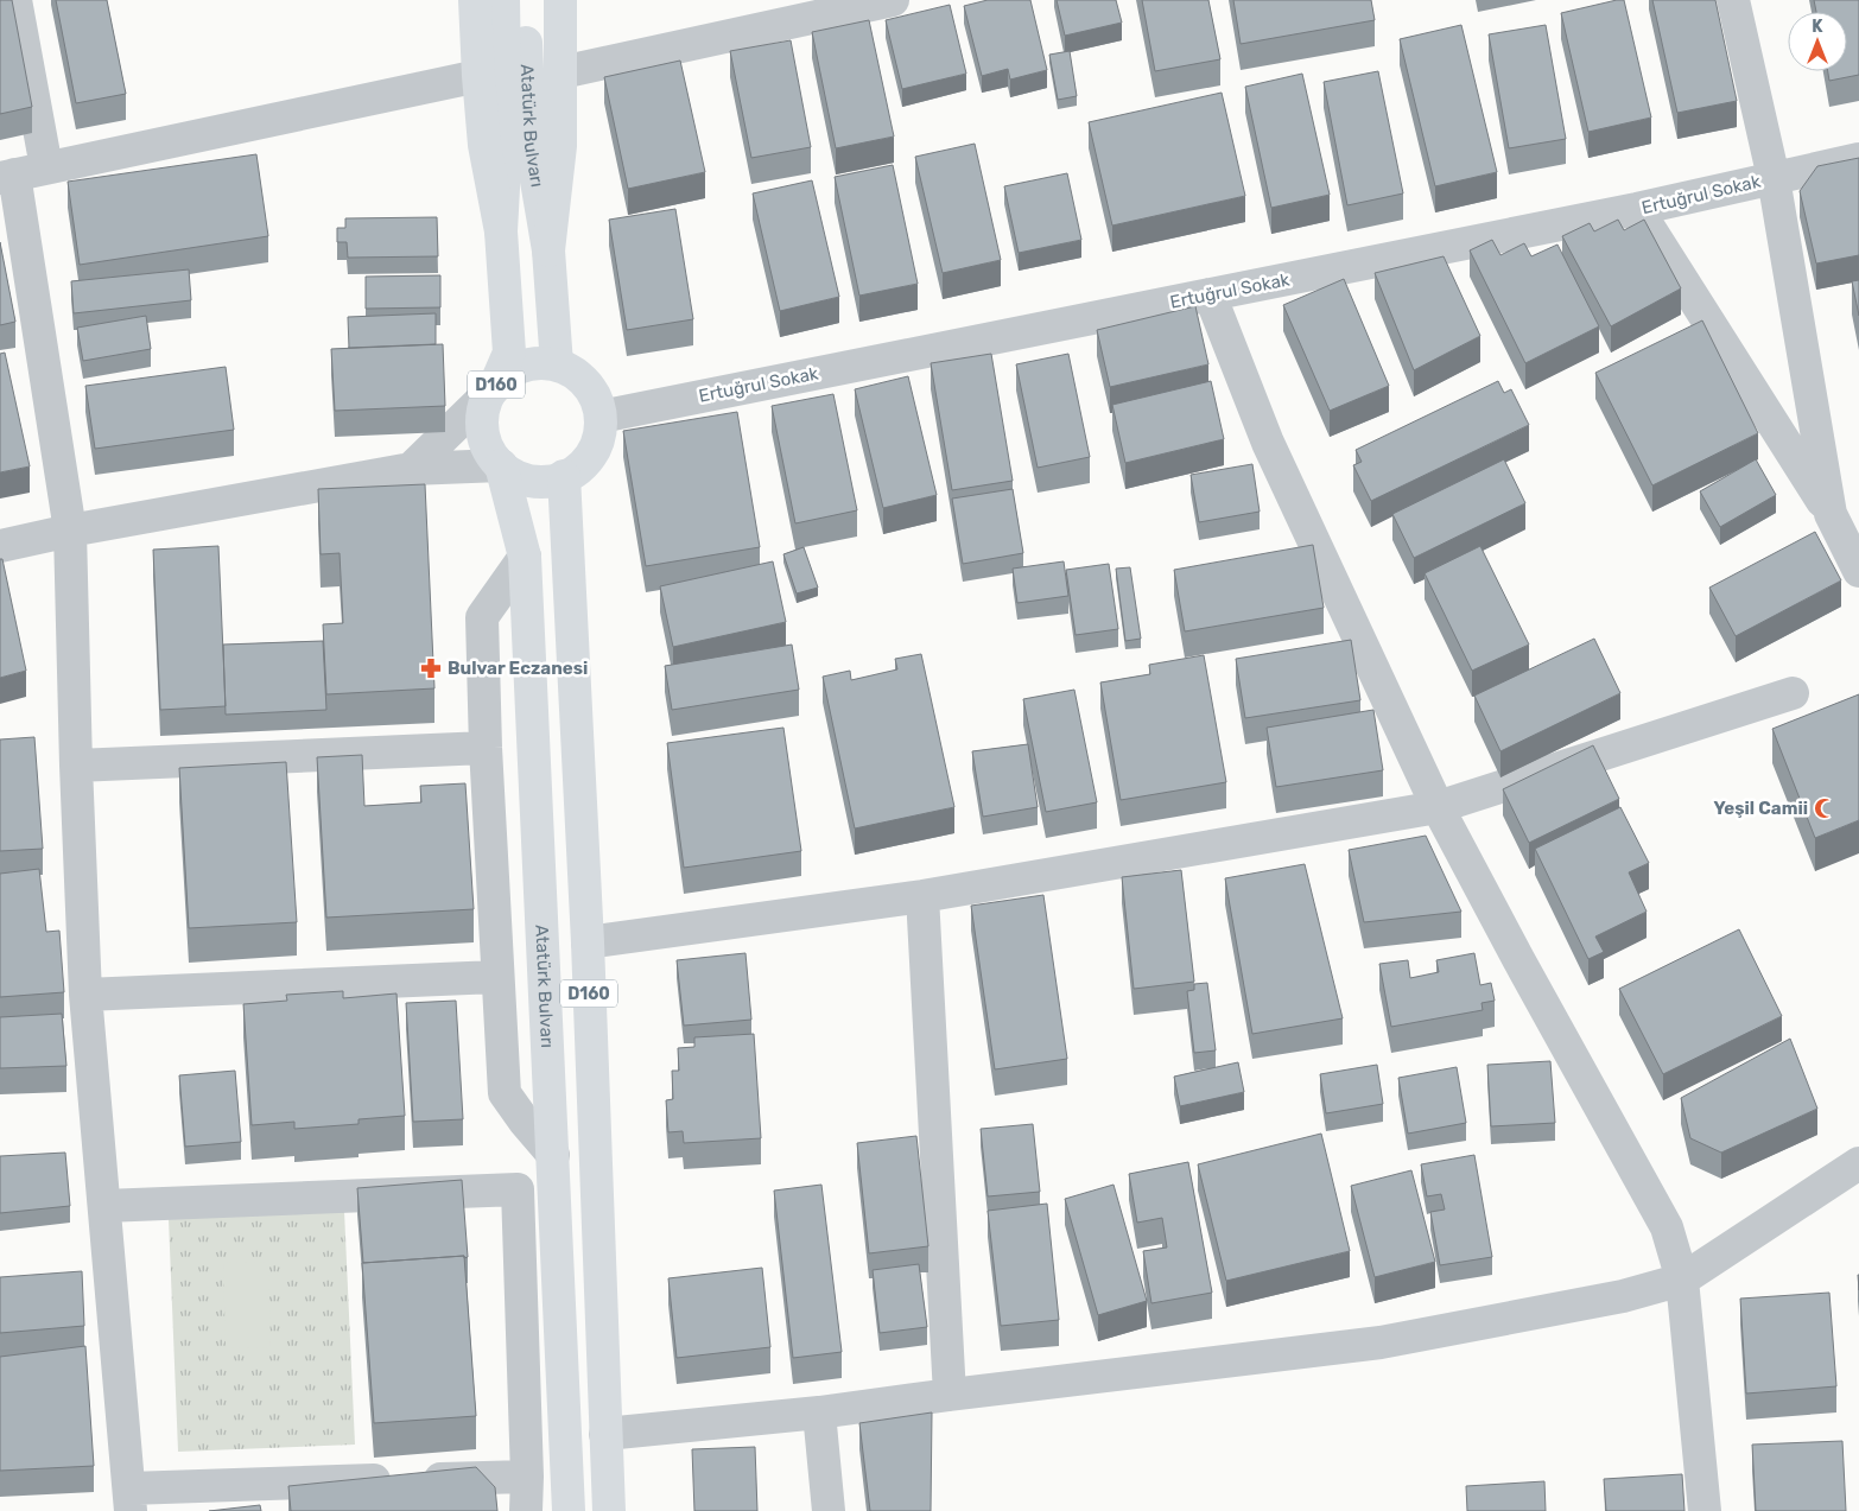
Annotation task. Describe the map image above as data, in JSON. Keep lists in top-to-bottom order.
{
  "streets": {
    "main road": ["Atatürk Bulvarı", "D160"],
    "street": ["Ertuğrul Sokak"]
  },
  "crossings": [
    ["Atatürk Bulvarı", "Ertuğrul Sokak"],
    ["Atatürk Bulvarı", "D160"],
    ["Ertuğrul Sokak", "D160"]
  ],
  "places": {
    "pharmacy": ["Bulvar Eczanesi"],
    "mosque": ["Yeşil Camii"]
  },
  "north": "top"
}
